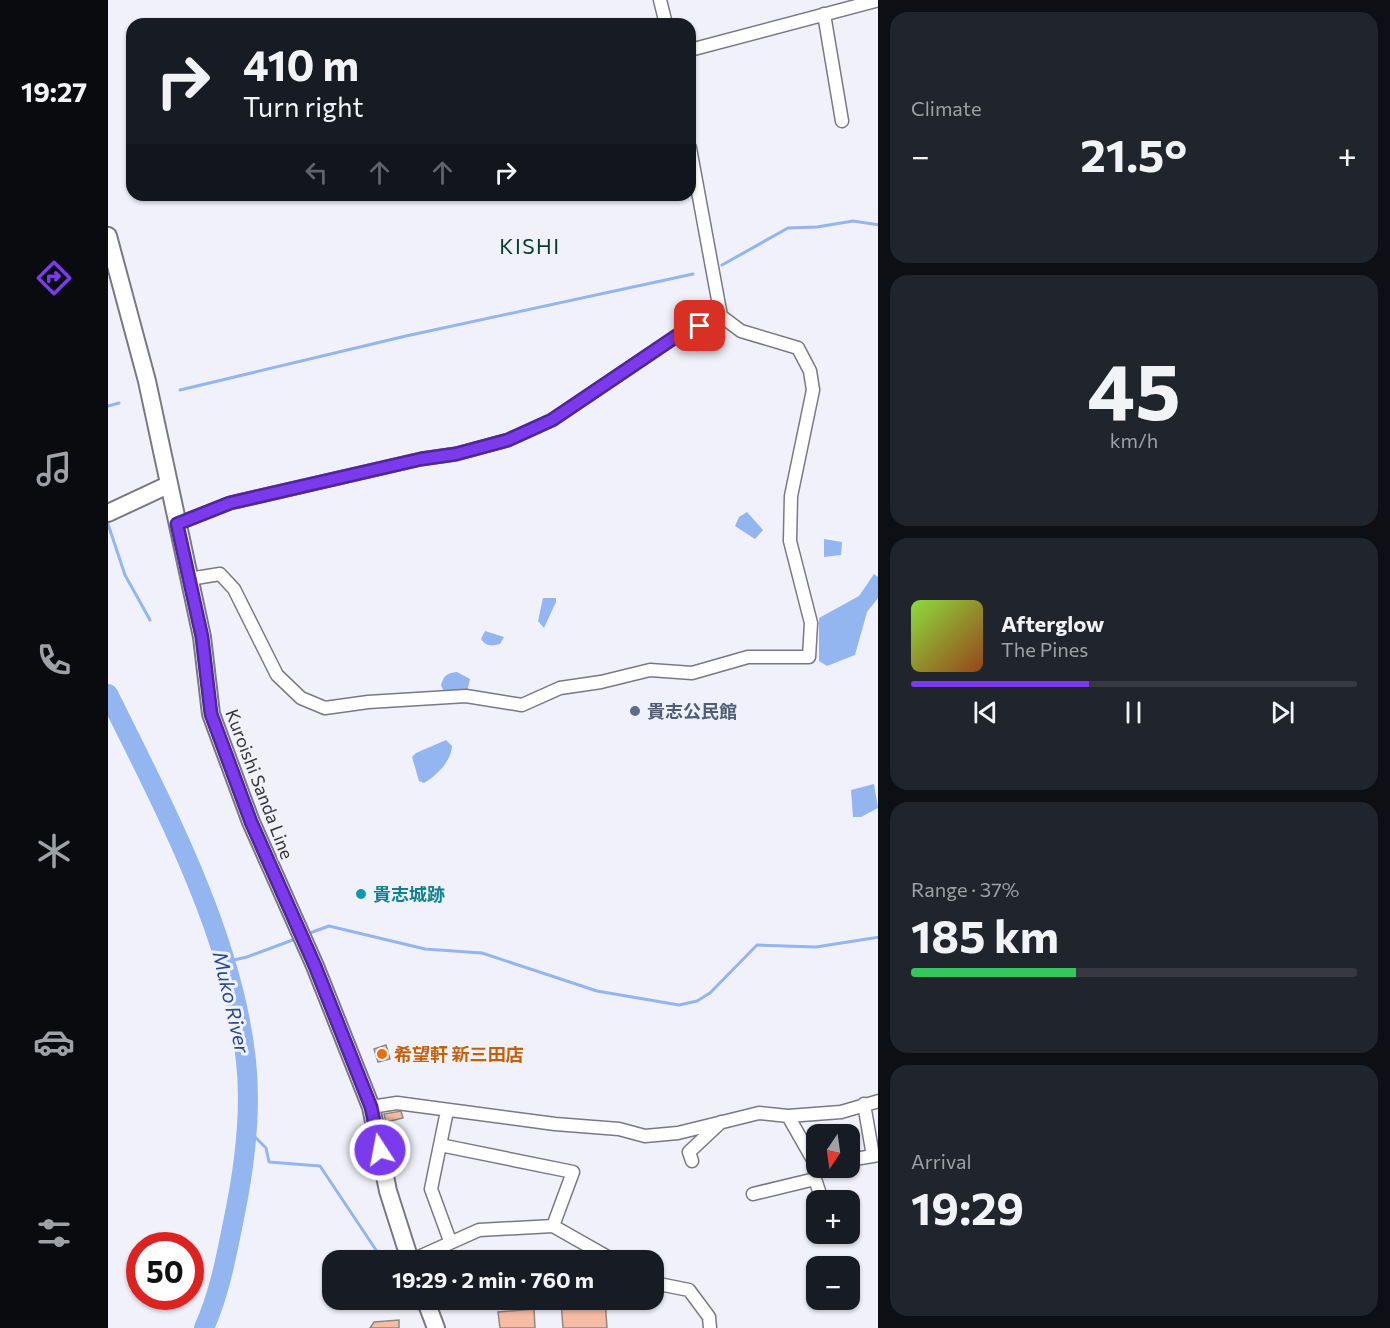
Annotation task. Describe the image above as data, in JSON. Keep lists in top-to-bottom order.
{
  "streets": {
    "main road": ["Kuroishi Sanda Line"]
  },
  "districts": ["KISHI"],
  "water": ["Muko River"],
  "places": ["貴志公民館", "貴志城跡", "希望軒 新三田店"],
  "north": "bottom",
  "page": {
    "tabs": "19:27",
    "tile": [
      "Climate",
      ["45", "km/h"],
      ["Range · 37%", "185 km"],
      ["Arrival", "19:29"]
    ],
    "turn": ["410 m", "Turn right"],
    "heat": ["−", "21.5°", "+"],
    "song": ["Afterglow", "The Pines"],
    "map_buttons": ["+", "−"],
    "limit": "50",
    "trip": "19:29 · 2 min · 760 m"
  }
}
